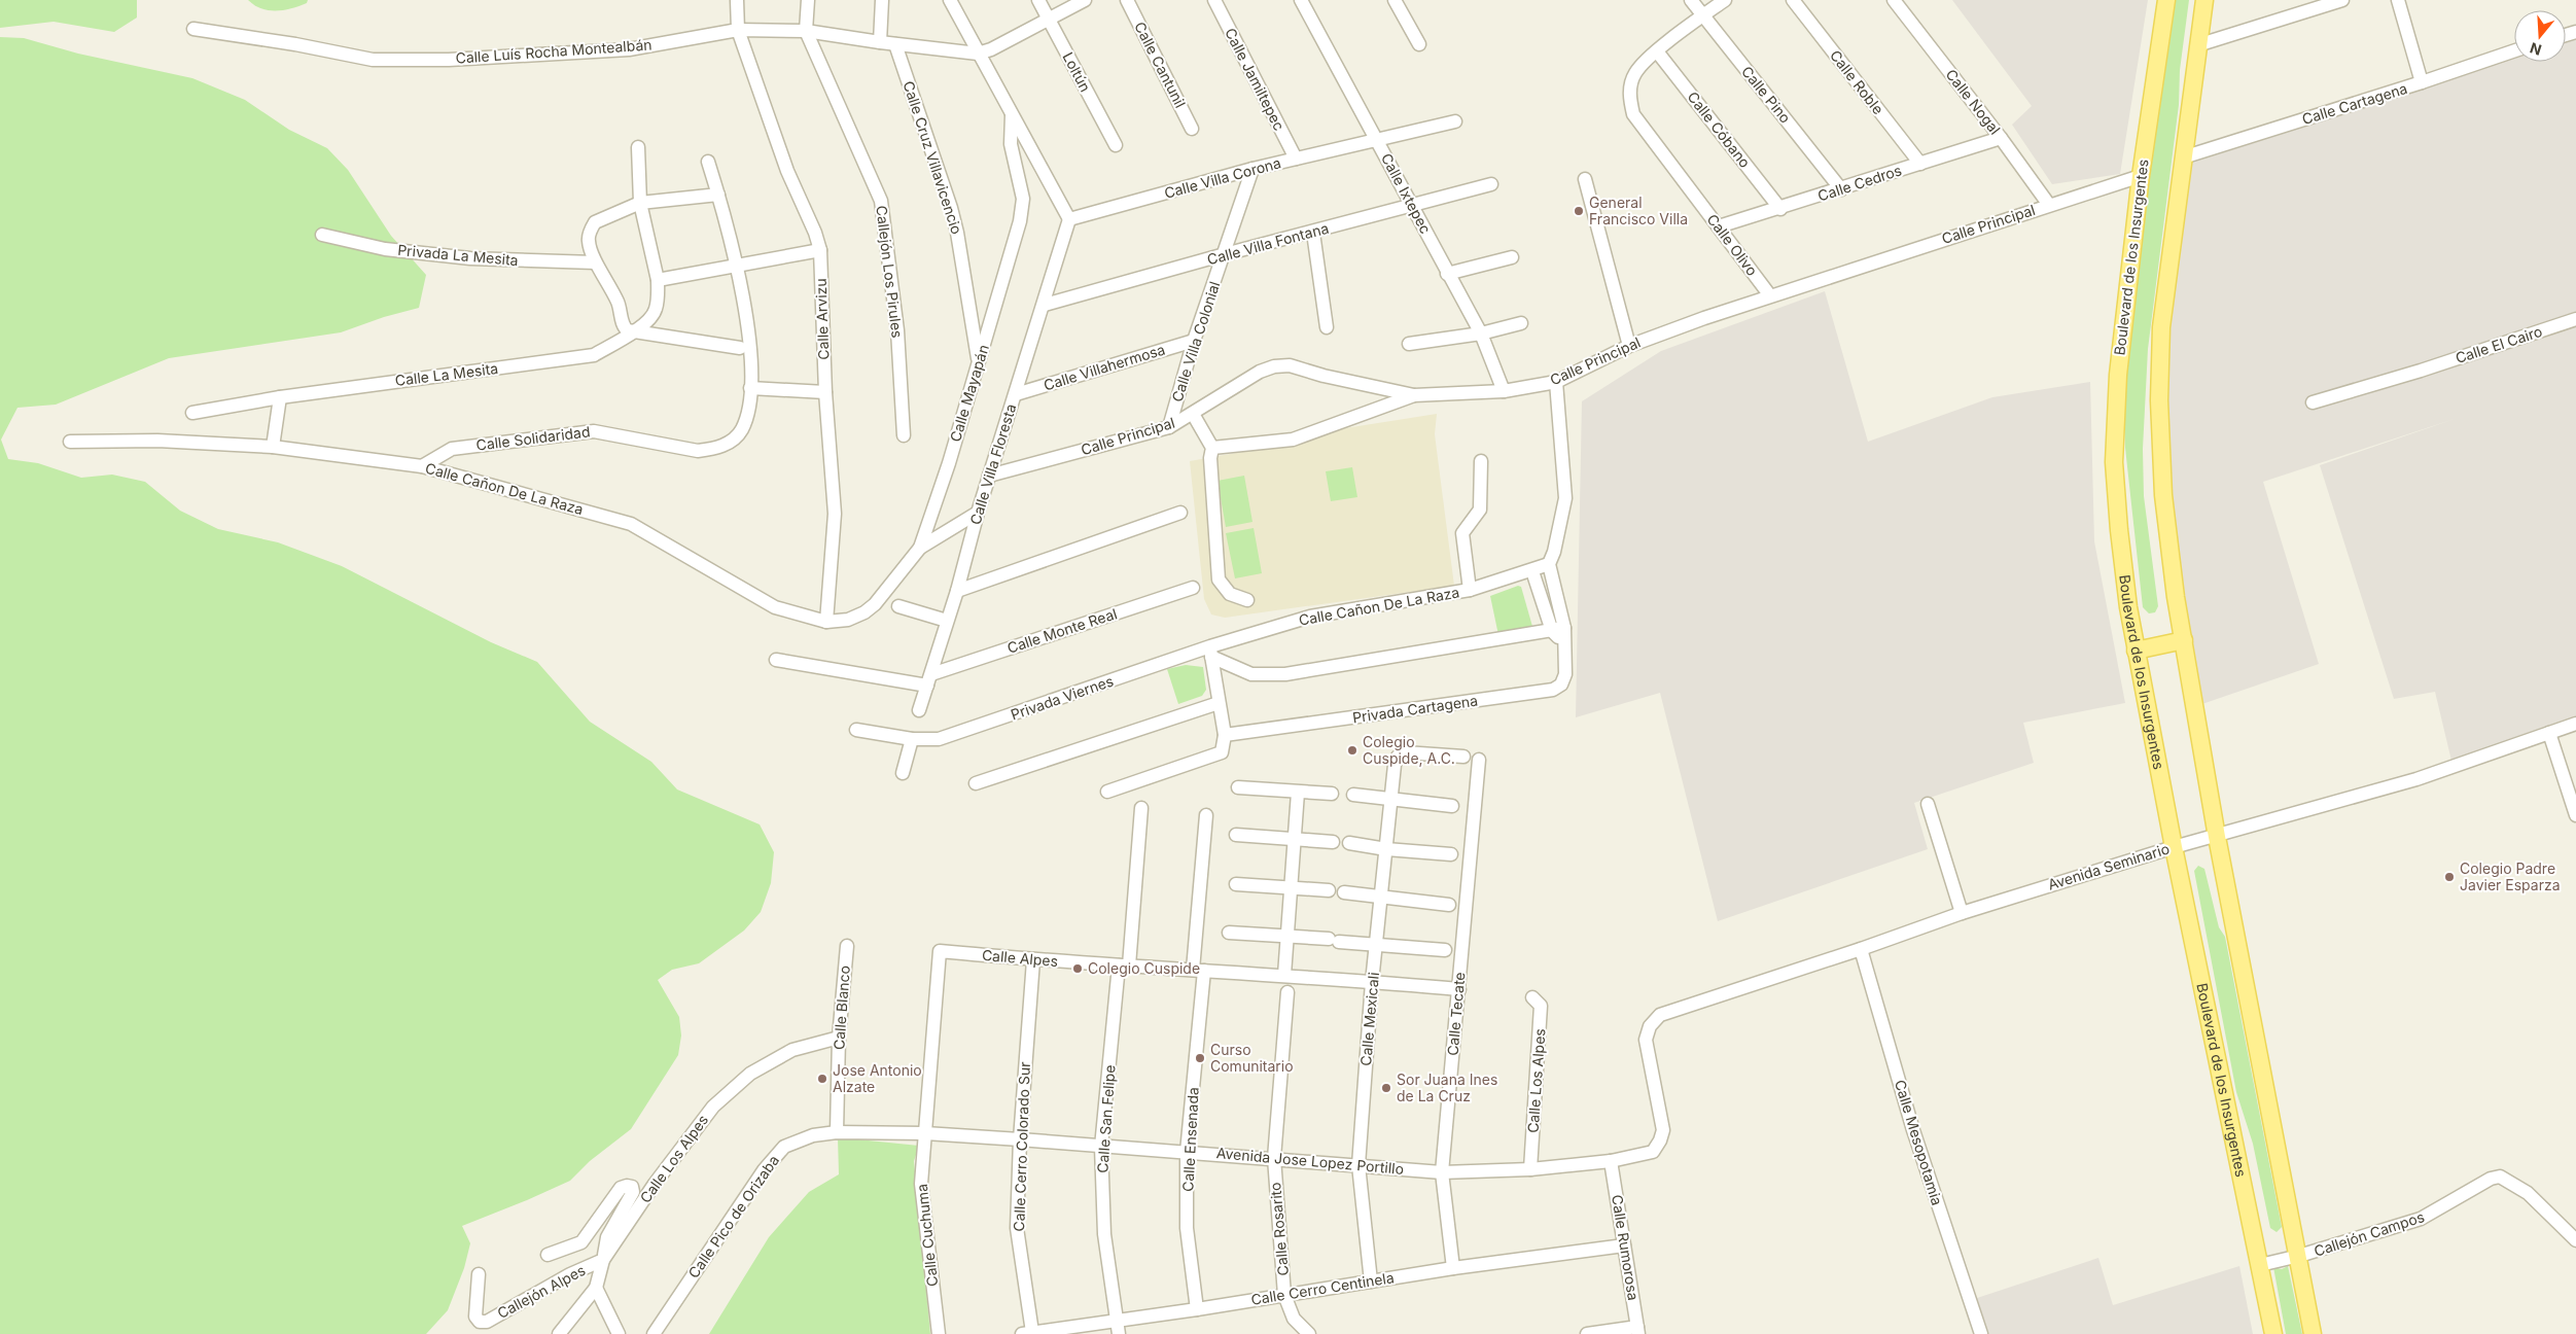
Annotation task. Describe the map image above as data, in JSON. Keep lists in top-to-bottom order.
{
  "streets": {
    "main road": ["Boulevard de los Insurgentes"],
    "street": [
      "Calle Luís Rocha Montealbán",
      "Calle Cantunil",
      "Loltún",
      "Calle Jamiltepec",
      "Calle Roble",
      "Calle Pino",
      "Calle Nogal",
      "Calle Cartagena",
      "Calle Cóbano",
      "Calle Cruz Villavicencio",
      "Calle Villa Corona",
      "Calle Cedros",
      "Calle Ixtepec",
      "Calle Principal",
      "Calle Villa Fontana",
      "Calle Olivo",
      "Privada La Mesita",
      "Callejón Los Pirules",
      "Calle Arvizu",
      "Calle Villa Colonial",
      "Calle El Cairo",
      "Calle Villahermosa",
      "Calle La Mesita",
      "Calle Mayapán",
      "Calle Solidaridad",
      "Calle Villa Floresta",
      "Calle Cañon De La Raza",
      "Calle Monte Real",
      "Privada Viernes",
      "Privada Cartagena",
      "Avenida Seminario",
      "Calle Alpes",
      "Calle Blanco",
      "Calle Tecate",
      "Calle Mexicali",
      "Calle Los Alpes",
      "Calle San Felipe",
      "Calle Ensenada",
      "Calle Mesopotamia",
      "Calle Cerro Colorado Sur",
      "Avenida Jose Lopez Portillo",
      "Calle Pico de Orizaba",
      "Calle Rosarito",
      "Callejón Campos",
      "Calle Cuchuma",
      "Calle Rumorosa",
      "Calle Cerro Centinela",
      "Callejón Alpes"
    ]
  },
  "crossings": [
    ["Calle Luís Rocha Montealbán", "Loltún"],
    ["Calle Luís Rocha Montealbán", "Calle Cruz Villavicencio"],
    ["Calle Luís Rocha Montealbán", "Callejón Los Pirules"],
    ["Calle Luís Rocha Montealbán", "Calle Arvizu"],
    ["Calle Jamiltepec", "Calle Villa Corona"],
    ["Calle Roble", "Calle Cedros"],
    ["Calle Pino", "Calle Cedros"],
    ["Calle Nogal", "Calle Cedros"],
    ["Calle Nogal", "Calle Principal"],
    ["Calle Cóbano", "Calle Cedros"],
    ["Calle Cóbano", "Calle Olivo"],
    ["Calle Cruz Villavicencio", "Calle Mayapán"],
    ["Calle Villa Corona", "Calle Ixtepec"],
    ["Calle Villa Corona", "Calle Villa Colonial"],
    ["Calle Villa Corona", "Calle Villa Floresta"],
    ["Calle Cedros", "Calle Olivo"],
    ["Calle Ixtepec", "Calle Principal"],
    ["Calle Ixtepec", "Calle Villa Fontana"],
    ["Calle Principal", "Calle Olivo"],
    ["Calle Principal", "Boulevard de los Insurgentes"],
    ["Calle Principal", "Calle Villa Colonial"],
    ["Calle Principal", "Calle Villa Floresta"],
    ["Calle Villa Fontana", "Calle Villa Colonial"],
    ["Calle Villa Fontana", "Calle Villa Floresta"],
    ["Boulevard de los Insurgentes", "Avenida Seminario"],
    ["Boulevard de los Insurgentes", "Callejón Campos"],
    ["Calle Arvizu", "Calle Mayapán"],
    ["Calle Arvizu", "Calle Cañon De La Raza"],
    ["Calle Villa Colonial", "Calle Villahermosa"],
    ["Calle Villahermosa", "Calle Villa Floresta"],
    ["Calle Mayapán", "Calle Cañon De La Raza"],
    ["Calle Solidaridad", "Calle Cañon De La Raza"],
    ["Calle Villa Floresta", "Calle Monte Real"],
    ["Calle Cañon De La Raza", "Privada Viernes"],
    ["Calle Cañon De La Raza", "Privada Cartagena"],
    ["Avenida Seminario", "Calle Mesopotamia"],
    ["Avenida Seminario", "Avenida Jose Lopez Portillo"],
    ["Calle Alpes", "Calle Tecate"],
    ["Calle Alpes", "Calle Mexicali"],
    ["Calle Alpes", "Calle San Felipe"],
    ["Calle Alpes", "Calle Ensenada"],
    ["Calle Alpes", "Calle Cerro Colorado Sur"],
    ["Calle Alpes", "Calle Cuchuma"],
    ["Calle Blanco", "Calle Los Alpes"],
    ["Calle Blanco", "Avenida Jose Lopez Portillo"],
    ["Calle Blanco", "Calle Pico de Orizaba"],
    ["Calle Tecate", "Avenida Jose Lopez Portillo"],
    ["Calle Tecate", "Calle Cerro Centinela"],
    ["Calle Mexicali", "Avenida Jose Lopez Portillo"],
    ["Calle Mexicali", "Calle Cerro Centinela"],
    ["Calle Los Alpes", "Avenida Jose Lopez Portillo"],
    ["Calle Los Alpes", "Callejón Alpes"],
    ["Calle San Felipe", "Avenida Jose Lopez Portillo"],
    ["Calle San Felipe", "Calle Cerro Centinela"],
    ["Calle Ensenada", "Avenida Jose Lopez Portillo"],
    ["Calle Ensenada", "Calle Cerro Centinela"],
    ["Calle Cerro Colorado Sur", "Avenida Jose Lopez Portillo"],
    ["Calle Cerro Colorado Sur", "Calle Cerro Centinela"],
    ["Avenida Jose Lopez Portillo", "Calle Pico de Orizaba"],
    ["Avenida Jose Lopez Portillo", "Calle Rosarito"],
    ["Avenida Jose Lopez Portillo", "Calle Cuchuma"],
    ["Avenida Jose Lopez Portillo", "Calle Rumorosa"],
    ["Calle Rosarito", "Calle Cerro Centinela"],
    ["Calle Rumorosa", "Calle Cerro Centinela"]
  ],
  "places": [
    "General Francisco Villa",
    "Colegio Cuspide, A.C.",
    "Colegio Padre Javier Esparza",
    "Colegio Cuspide",
    "Curso Comunitario",
    "Jose Antonio Alzate",
    "Sor Juana Ines de La Cruz"
  ],
  "north": "bottom"
}
